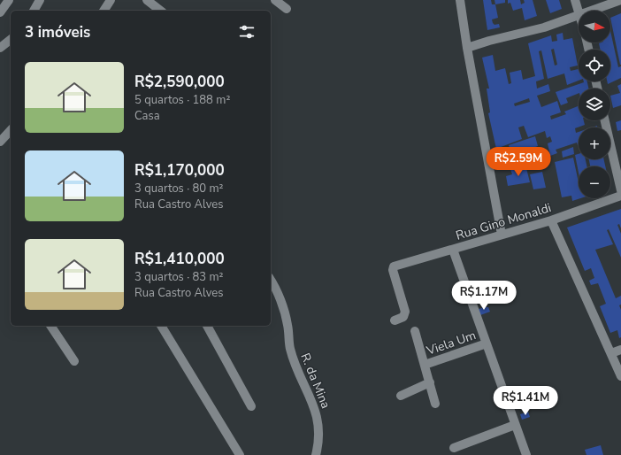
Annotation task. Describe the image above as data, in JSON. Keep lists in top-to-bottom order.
{
  "streets": {
    "street": ["Rua Gino Monaldi", "Viela Um", "R. da Mina"]
  },
  "north": "right",
  "page": {
    "map_buttons": ["+", "−"],
    "heading": "3 imóveis",
    "list": [
      {
        "name": "R$2,590,000",
        "note": "5 quartos · 188 m² · Casa"
      },
      {
        "name": "R$1,170,000",
        "note": "3 quartos · 80 m² · Rua Castro Alves"
      },
      {
        "name": "R$1,410,000",
        "note": "3 quartos · 83 m² · Rua Castro Alves"
      }
    ],
    "price": ["R$2.59M", "R$1.17M", "R$1.41M"]
  }
}
